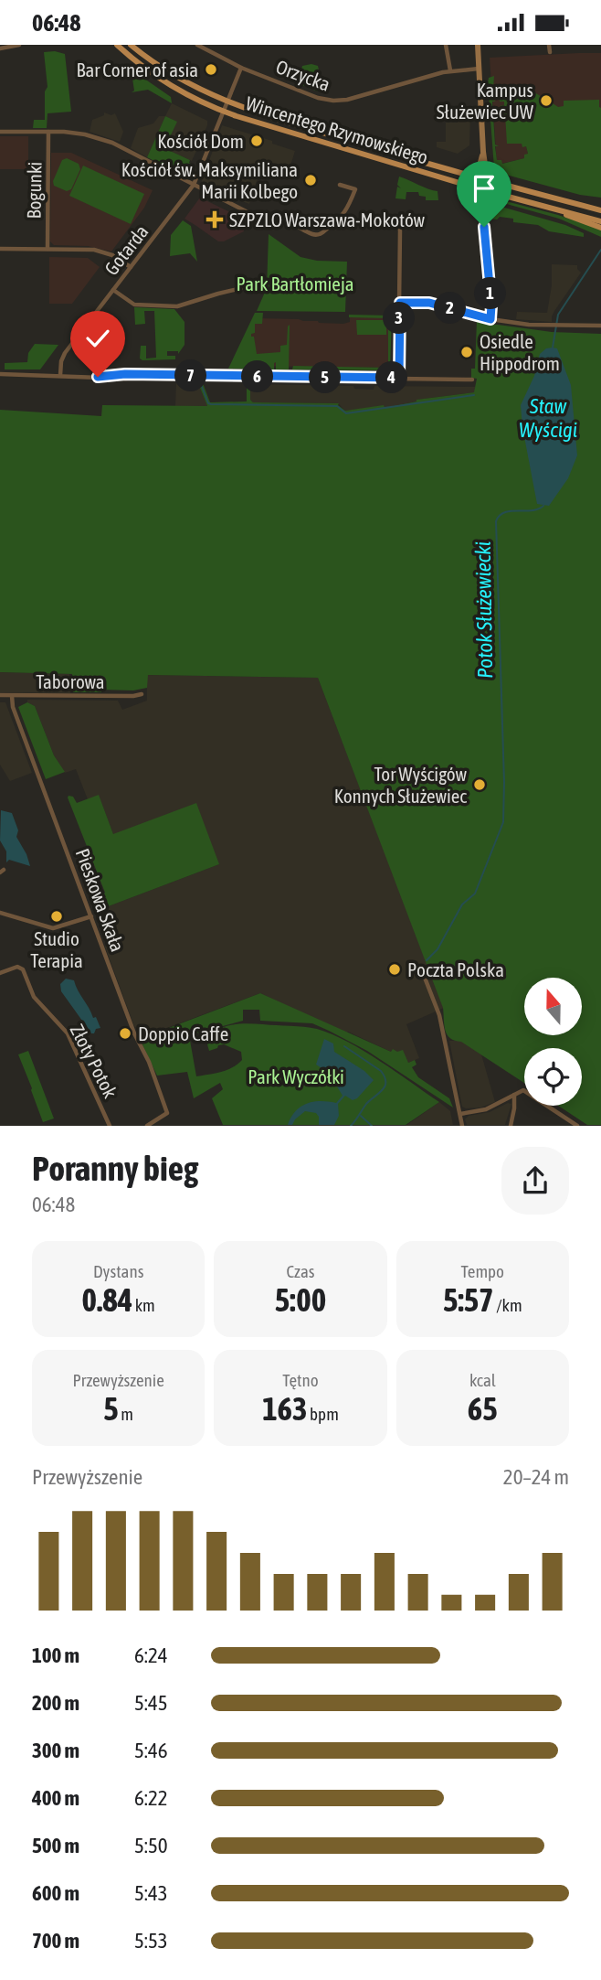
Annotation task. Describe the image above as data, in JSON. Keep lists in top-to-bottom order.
{
  "streets": {
    "main road": ["Wincentego Rzymowskiego"],
    "street": [
      "Orzycka",
      "Bogunki",
      "Gotarda",
      "Taborowa",
      "Pieskowa Skała",
      "Złoty Potok"
    ]
  },
  "crossings": [
    ["Orzycka", "Gotarda"],
    ["Wincentego Rzymowskiego", "Gotarda"],
    ["Taborowa", "Pieskowa Skała"]
  ],
  "water": ["Staw Wyścigi", "Potok Służewiecki"],
  "parks": ["Park Bartłomieja", "Park Wyczółki"],
  "places": {
    "other": [
      "Bar Corner of asia",
      "Kampus Służewiec UW",
      "Kościół Dom",
      "Kościół św. Maksymiliana Marii Kolbego",
      "Osiedle Hippodrom",
      "Tor Wyścigów Konnych Służewiec",
      "Studio Terapia",
      "Poczta Polska",
      "Doppio Caffe"
    ],
    "health": ["SZPZLO Warszawa-Mokotów"]
  },
  "north": "top",
  "page": {
    "status": "06:48",
    "pins": [
      "1",
      "2",
      "3",
      "7",
      "6",
      "4",
      "5"
    ],
    "heading": ["Poranny bieg", "06:48"],
    "stats": [
      ["Dystans", "0.84 km"],
      ["Czas", "5:00"],
      ["Tempo", "5:57 /km"],
      ["Przewyższenie", "5 m"],
      ["Tętno", "163 bpm"],
      ["kcal", "65"]
    ],
    "chart": ["Przewyższenie", "20–24 m"],
    "list": [
      {
        "name": "100 m",
        "note": "6:24"
      },
      {
        "name": "200 m",
        "note": "5:45"
      },
      {
        "name": "300 m",
        "note": "5:46"
      },
      {
        "name": "400 m",
        "note": "6:22"
      },
      {
        "name": "500 m",
        "note": "5:50"
      },
      {
        "name": "600 m",
        "note": "5:43"
      },
      {
        "name": "700 m",
        "note": "5:53"
      }
    ]
  }
}
